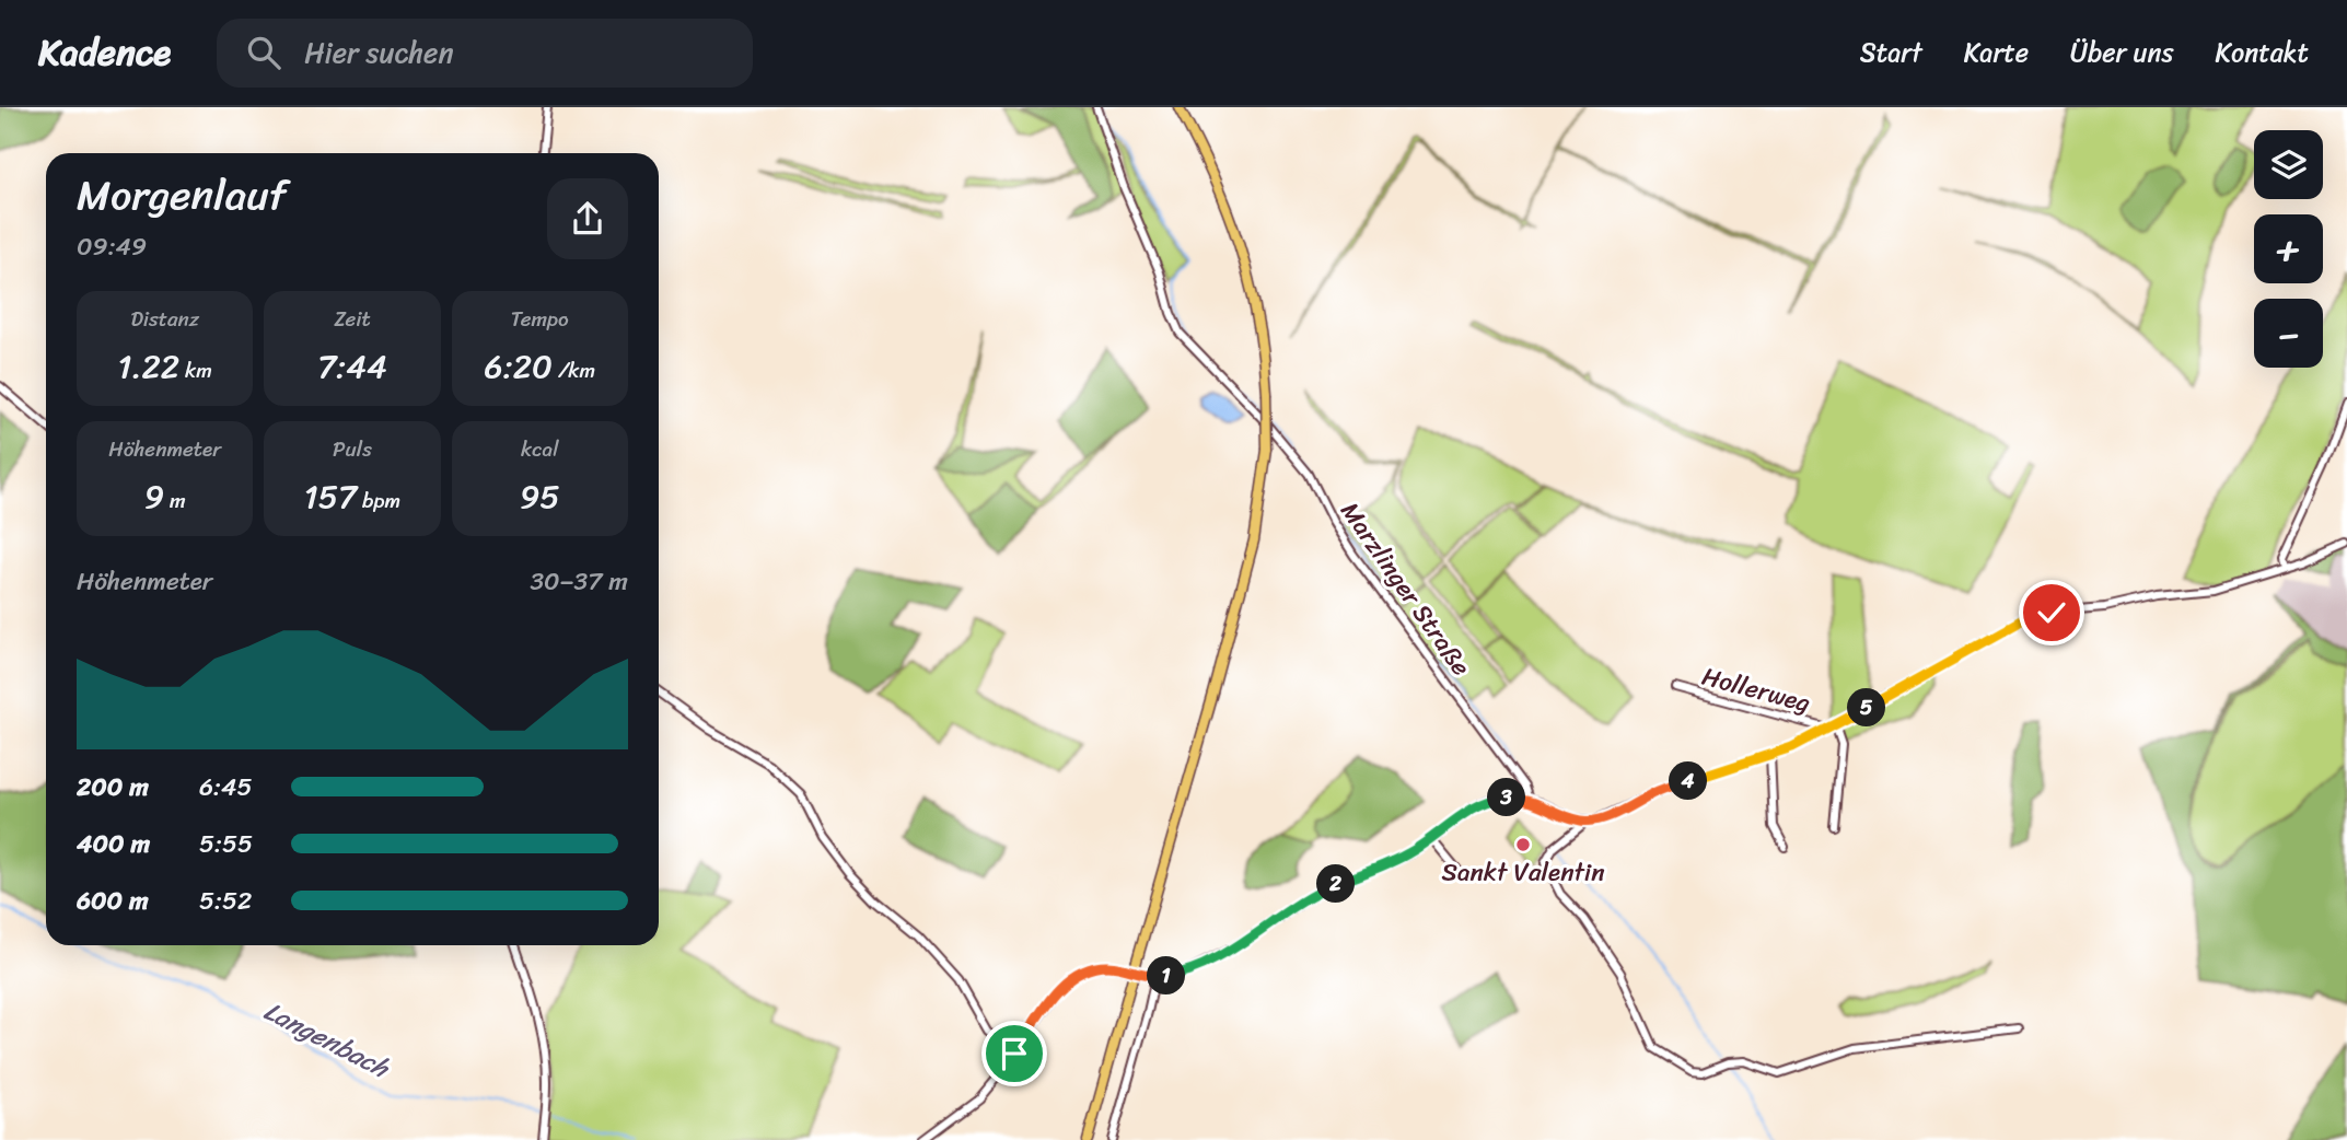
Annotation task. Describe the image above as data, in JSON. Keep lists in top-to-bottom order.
{
  "streets": {
    "street": ["Marzlinger Straße", "Hollerweg"]
  },
  "water": ["Langenbach"],
  "places": ["Sankt Valentin"],
  "page": {
    "header": "Kadence",
    "search": "Hier suchen",
    "nav": [
      "Start",
      "Karte",
      "Über uns",
      "Kontakt"
    ],
    "map_buttons": ["+", "−"],
    "heading": ["Morgenlauf", "09:49"],
    "stats": [
      ["Distanz", "1.22 km"],
      ["Zeit", "7:44"],
      ["Tempo", "6:20 /km"],
      ["Höhenmeter", "9 m"],
      ["Puls", "157 bpm"],
      ["kcal", "95"]
    ],
    "chart": ["Höhenmeter", "30–37 m"],
    "pins": [
      "5",
      "4",
      "3",
      "2",
      "1"
    ],
    "list": [
      {
        "name": "200 m",
        "note": "6:45"
      },
      {
        "name": "400 m",
        "note": "5:55"
      },
      {
        "name": "600 m",
        "note": "5:52"
      }
    ]
  }
}
